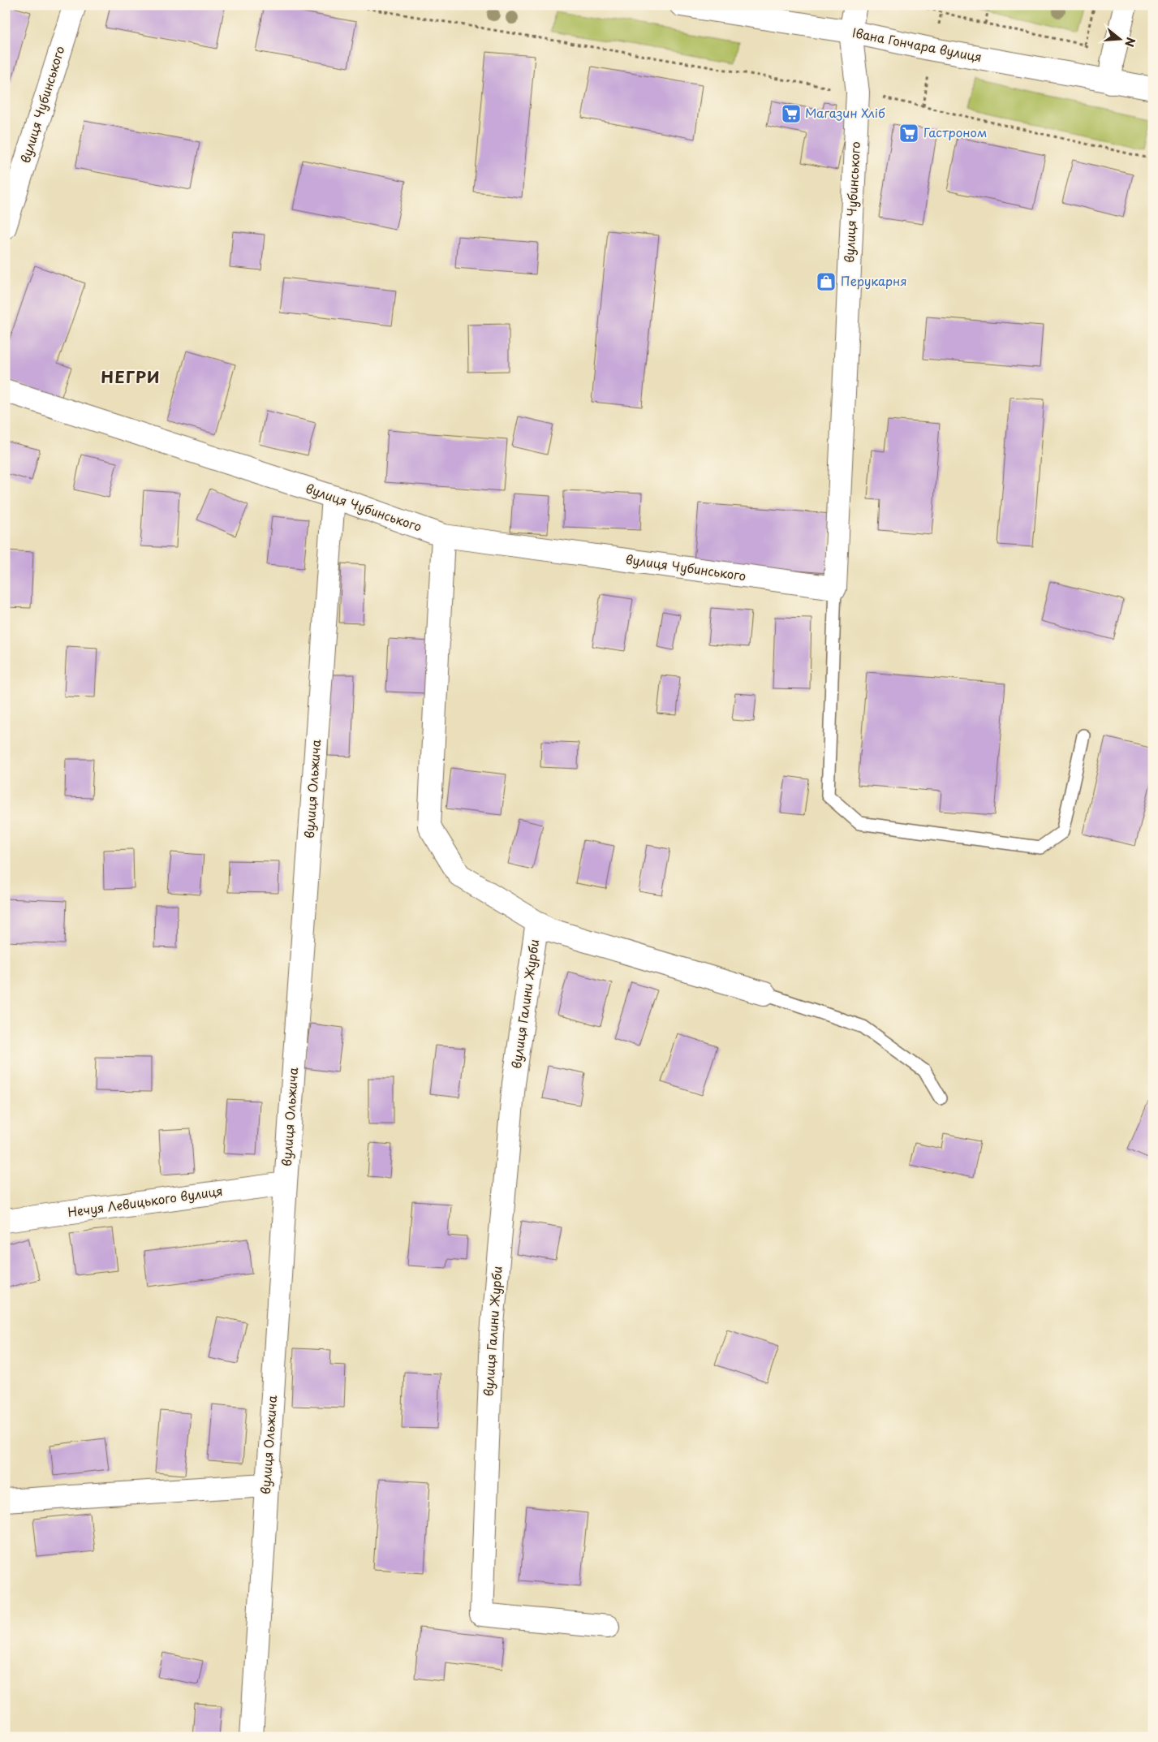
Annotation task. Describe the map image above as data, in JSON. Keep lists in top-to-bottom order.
{
  "streets": {
    "street": [
      "Івана Гончара вулиця",
      "вулиця Чубинського",
      "вулиця Ольжича",
      "вулиця Галини Журби",
      "Нечуя Левицького вулиця"
    ]
  },
  "crossings": [
    ["Івана Гончара вулиця", "вулиця Чубинського"],
    ["вулиця Чубинського", "вулиця Ольжича"],
    ["вулиця Ольжича", "Нечуя Левицького вулиця"]
  ],
  "districts": ["НЕГРИ"],
  "places": {
    "supermarket": ["Магазин Хліб", "Гастроном"],
    "shop": ["Перукарня"]
  },
  "north": "right"
}
